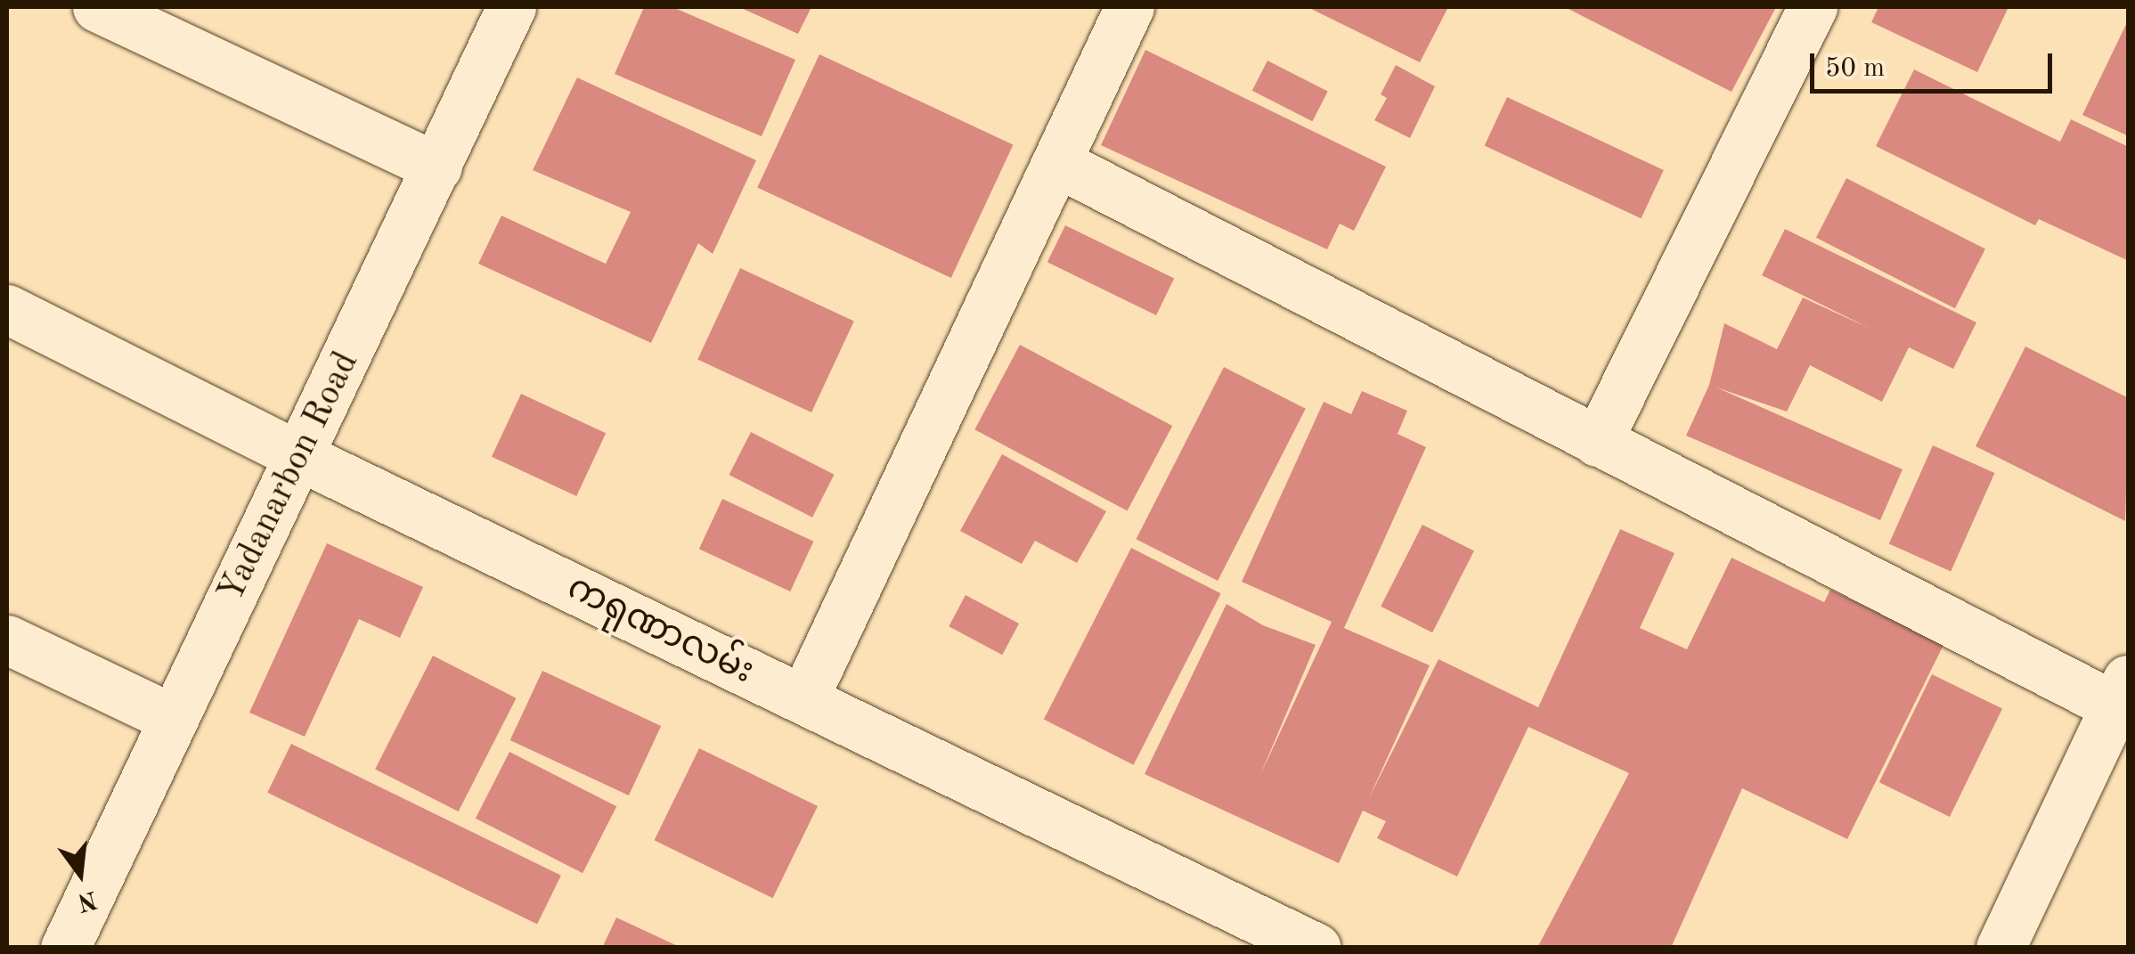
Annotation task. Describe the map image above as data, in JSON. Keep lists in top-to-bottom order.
{
  "streets": {
    "street": ["Yadanarbon Road", "ကရုဏာလမ်း"]
  },
  "crossings": [
    ["Yadanarbon Road", "ကရုဏာလမ်း"]
  ],
  "scale_bar": "50 m",
  "north": "bottom"
}
